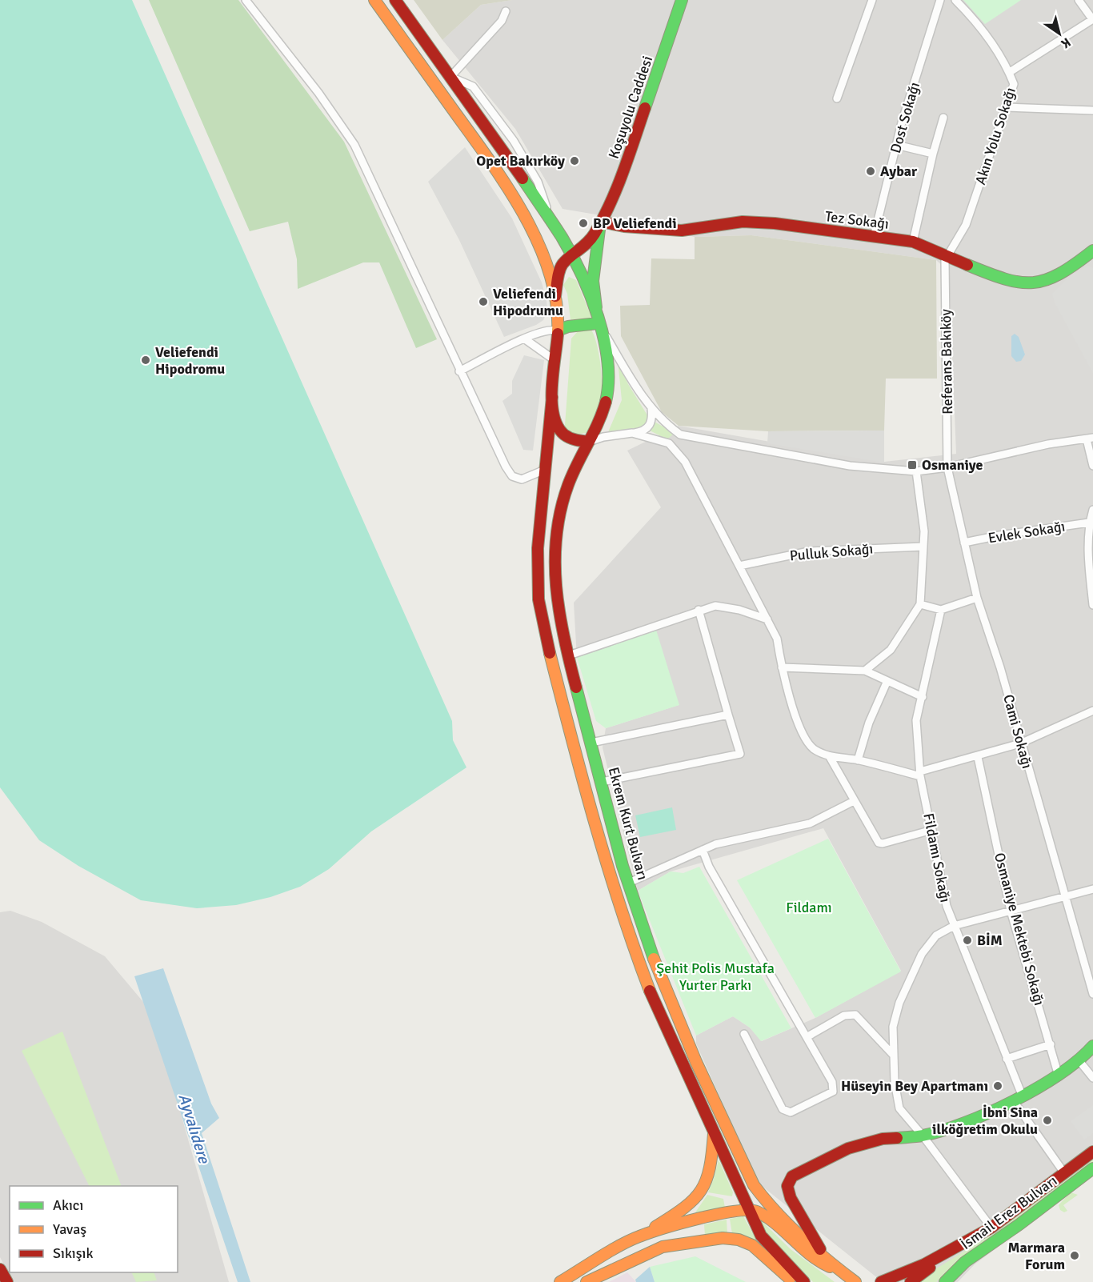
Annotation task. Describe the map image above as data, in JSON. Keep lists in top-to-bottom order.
{
  "streets": {
    "main road": [
      "Koşuyolu Caddesi",
      "Tez Sokağı",
      "Ekrem Kurt Bulvarı",
      "İsmail Erez Bulvarı"
    ],
    "street": [
      "Dost Sokağı",
      "Akın Yolu Sokağı",
      "Referans Bakıköy",
      "Evlek Sokağı",
      "Pulluk Sokağı",
      "Cami Sokağı",
      "Fildamı Sokağı",
      "Osmaniye Mektebi Sokağı"
    ]
  },
  "crossings": [
    ["Koşuyolu Caddesi", "Tez Sokağı"],
    ["Dost Sokağı", "Tez Sokağı"],
    ["Akın Yolu Sokağı", "Tez Sokağı"],
    ["Akın Yolu Sokağı", "Referans Bakıköy"],
    ["Tez Sokağı", "Referans Bakıköy"],
    ["Referans Bakıköy", "Cami Sokağı"],
    ["Evlek Sokağı", "Cami Sokağı"],
    ["Fildamı Sokağı", "İsmail Erez Bulvarı"]
  ],
  "water": ["Ayvalıdere"],
  "parks": ["Fildamı", "Şehit Polis Mustafa Yurter Parkı"],
  "places": {
    "other": [
      "Opet Bakırköy",
      "Aybar",
      "BP Veliefendi",
      "Veliefendi Hipodrumu",
      "Veliefendi Hipodromu",
      "BİM",
      "Hüseyin Bey Apartmanı",
      "İbni Sina ilköğretim Okulu",
      "Marmara Forum"
    ],
    "transit": ["Osmaniye"]
  },
  "legend": ["Akıcı", "Yavaş", "Sıkışık"],
  "north": "bottom right"
}
